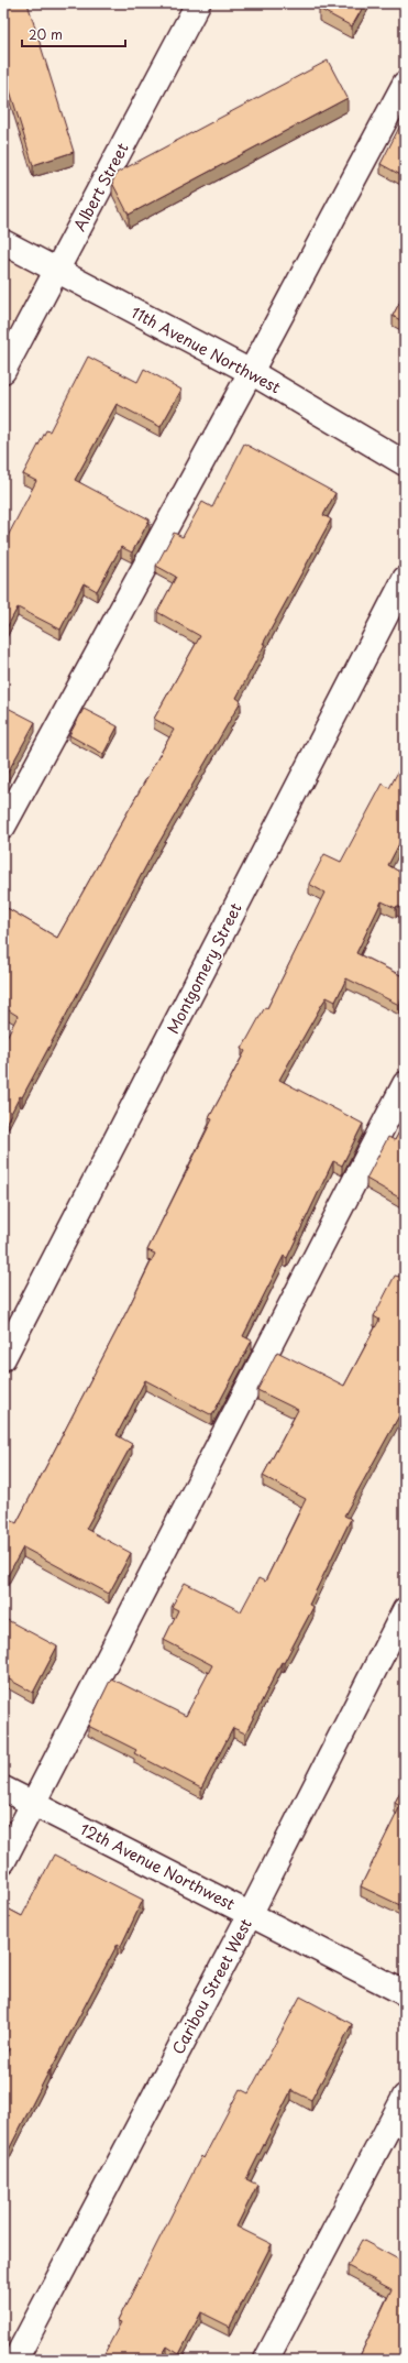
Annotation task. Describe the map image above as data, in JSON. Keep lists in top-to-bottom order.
{
  "streets": {
    "street": [
      "Albert Street",
      "11th Avenue Northwest",
      "Montgomery Street",
      "12th Avenue Northwest",
      "Caribou Street West"
    ]
  },
  "crossings": [
    ["Albert Street", "11th Avenue Northwest"],
    ["12th Avenue Northwest", "Caribou Street West"]
  ],
  "scale_bar": "20 m"
}
